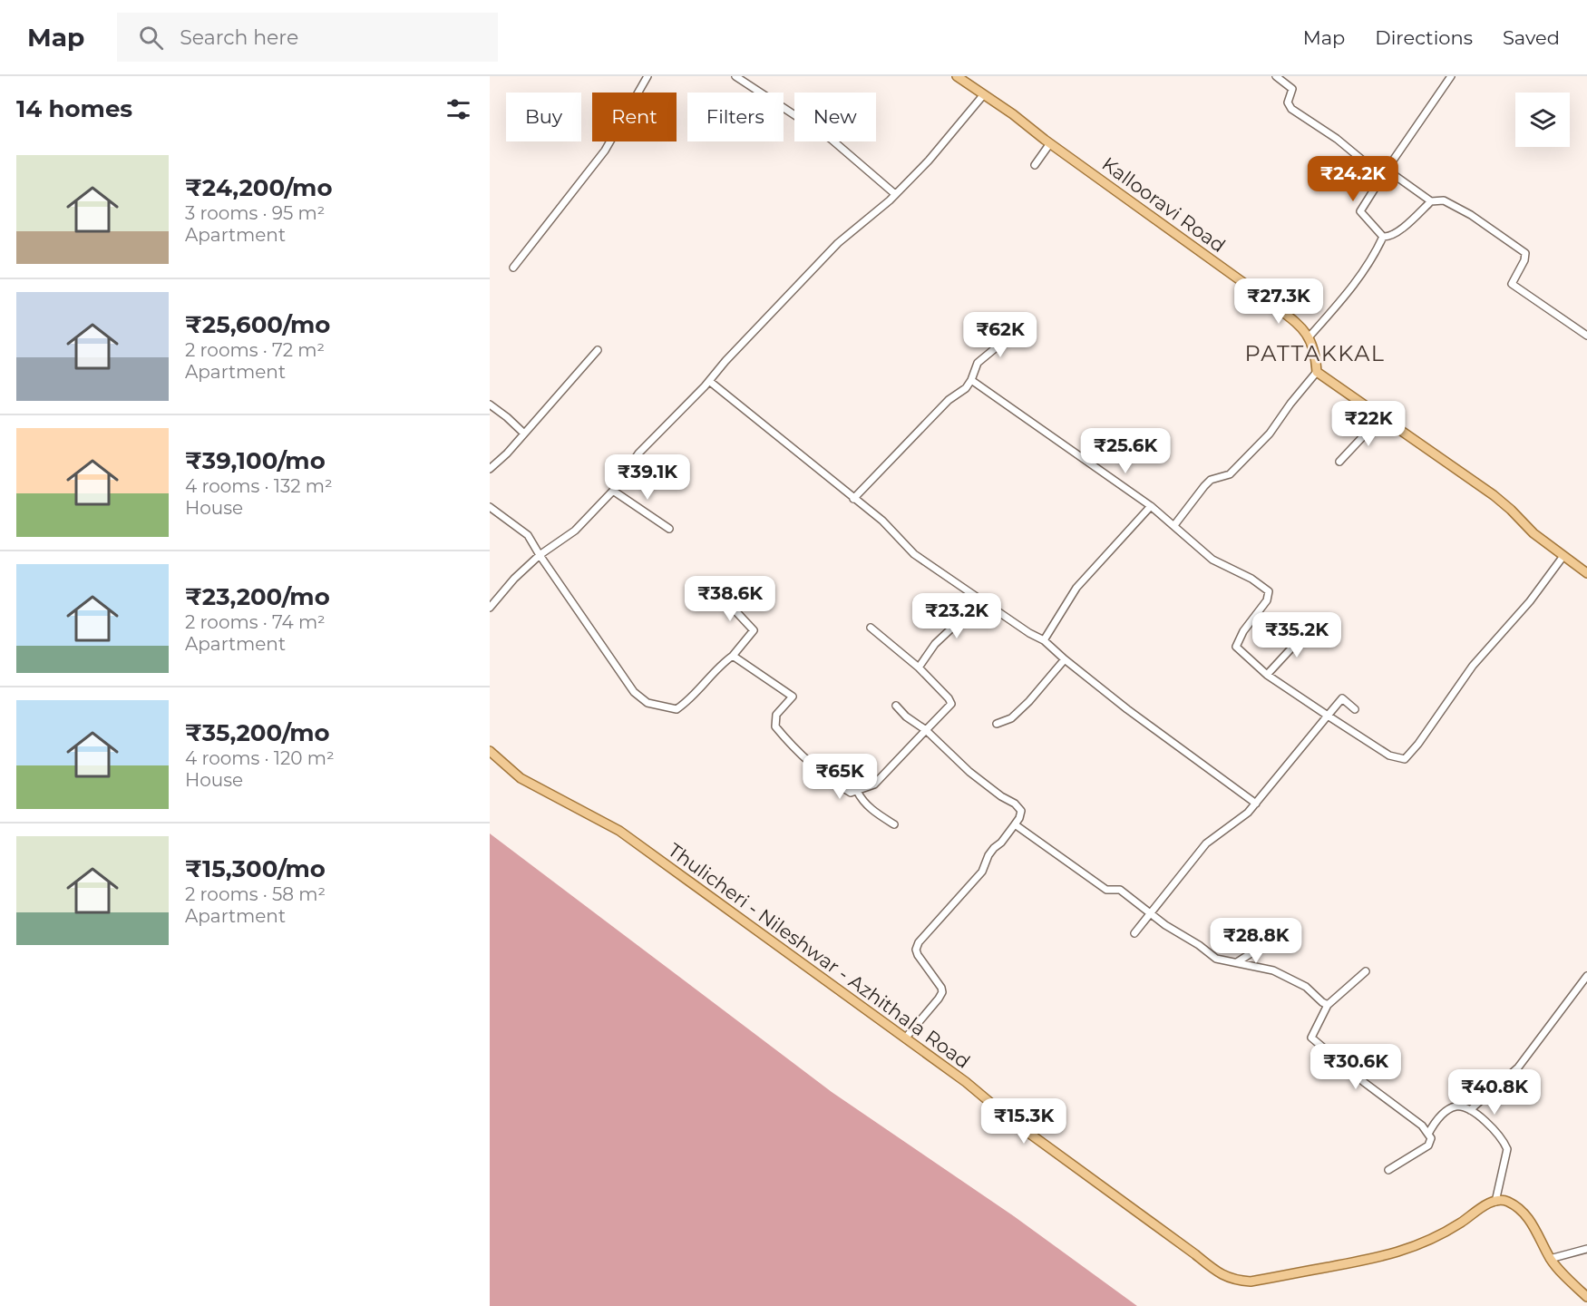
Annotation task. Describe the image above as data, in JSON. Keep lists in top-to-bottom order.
{
  "streets": {
    "main road": ["Kallooravi Road", "Thulicheri - Nileshwar - Azhithala Road"]
  },
  "districts": ["PATTAKKAL"],
  "page": {
    "header": "Map",
    "search": "Search here",
    "nav": ["Map", "Directions", "Saved"],
    "heading": "14 homes",
    "chip": [
      "Buy",
      "Rent",
      "Filters",
      "New"
    ],
    "list": [
      {
        "name": "₹24,200/mo",
        "note": "3 rooms · 95 m² · Apartment"
      },
      {
        "name": "₹25,600/mo",
        "note": "2 rooms · 72 m² · Apartment"
      },
      {
        "name": "₹39,100/mo",
        "note": "4 rooms · 132 m² · House"
      },
      {
        "name": "₹23,200/mo",
        "note": "2 rooms · 74 m² · Apartment"
      },
      {
        "name": "₹35,200/mo",
        "note": "4 rooms · 120 m² · House"
      },
      {
        "name": "₹15,300/mo",
        "note": "2 rooms · 58 m² · Apartment"
      }
    ],
    "price": [
      "₹24.2K",
      "₹27.3K",
      "₹62K",
      "₹22K",
      "₹25.6K",
      "₹39.1K",
      "₹38.6K",
      "₹23.2K",
      "₹35.2K",
      "₹65K",
      "₹28.8K",
      "₹30.6K",
      "₹40.8K",
      "₹15.3K"
    ]
  }
}
